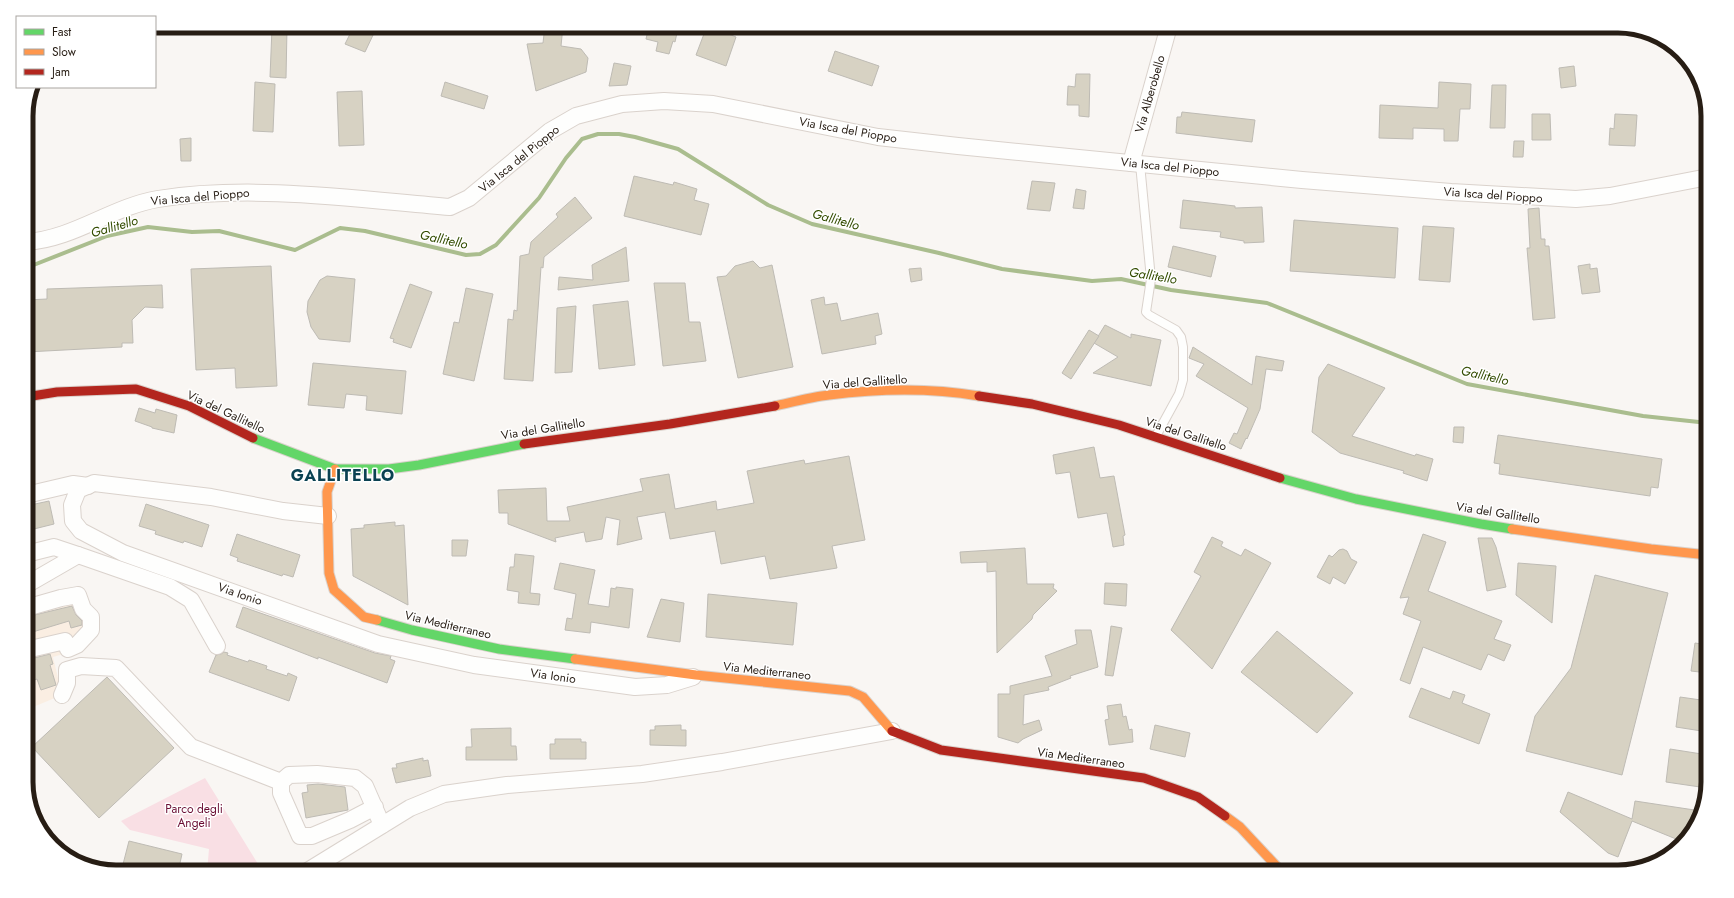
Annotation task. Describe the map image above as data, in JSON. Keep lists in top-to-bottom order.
{
  "streets": {
    "street": [
      "Via Alberobello",
      "Via Isca del Pioppo",
      "Via del Gallitello",
      "Via Ionio",
      "Via Mediterraneo"
    ]
  },
  "crossings": [
    ["Via Alberobello", "Via Isca del Pioppo"],
    ["Via del Gallitello", "Via Mediterraneo"],
    ["Via Ionio", "Via Mediterraneo"]
  ],
  "districts": ["GALLITELLO"],
  "water": ["Gallitello"],
  "parks": ["Parco degli Angeli"],
  "legend": ["Fast", "Slow", "Jam"]
}
